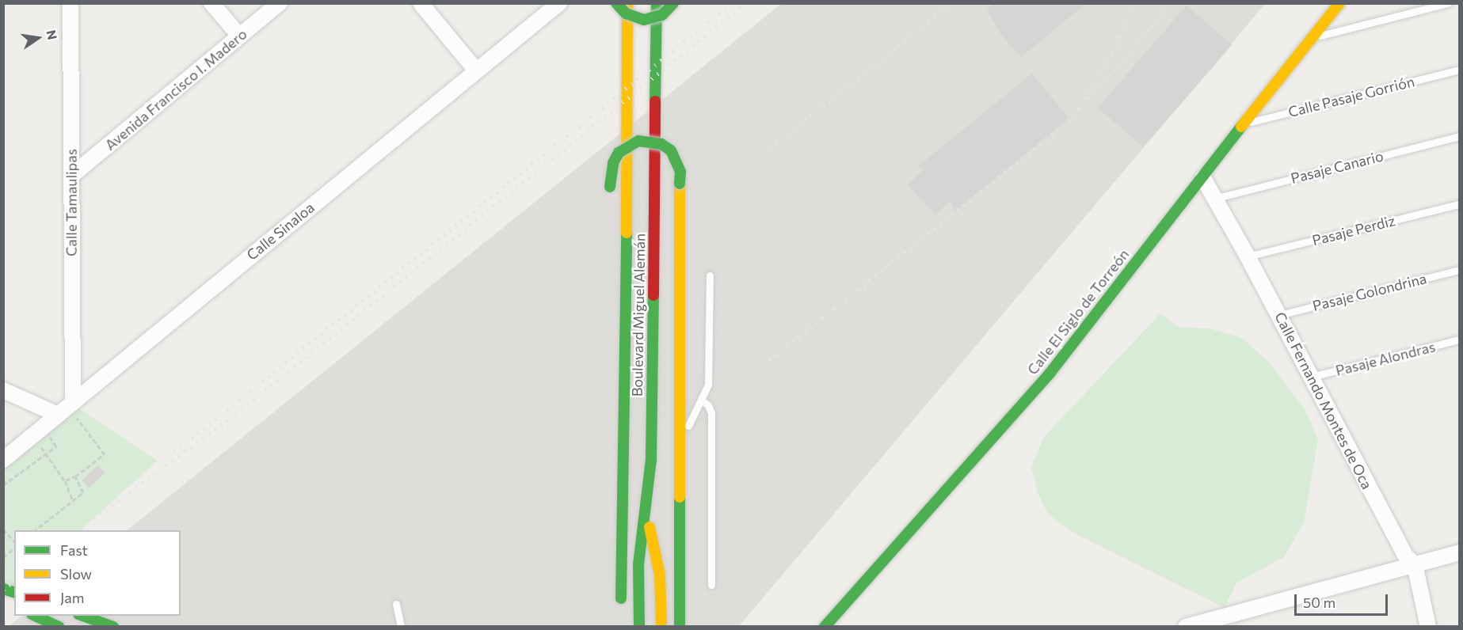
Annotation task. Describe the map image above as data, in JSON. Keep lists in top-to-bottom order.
{
  "streets": {
    "main road": ["Calle El Siglo de Torreón", "Boulevard Miguel Alemán"],
    "street": [
      "Avenida Francisco I. Madero",
      "Calle Tamaulipas",
      "Calle Sinaloa",
      "Calle Fernando Montes de Oca"
    ],
    "lane": [
      "Calle Pasaje Gorrión",
      "Pasaje Canario",
      "Pasaje Perdiz",
      "Pasaje Golondrina",
      "Pasaje Alondras"
    ]
  },
  "crossings": [
    ["Avenida Francisco I. Madero", "Calle Tamaulipas"],
    ["Calle Pasaje Gorrión", "Calle El Siglo de Torreón"],
    ["Pasaje Canario", "Calle Fernando Montes de Oca"],
    ["Calle Tamaulipas", "Calle Sinaloa"],
    ["Pasaje Perdiz", "Calle Fernando Montes de Oca"],
    ["Pasaje Golondrina", "Calle Fernando Montes de Oca"],
    ["Calle El Siglo de Torreón", "Calle Fernando Montes de Oca"],
    ["Pasaje Alondras", "Calle Fernando Montes de Oca"]
  ],
  "legend": ["Fast", "Slow", "Jam"],
  "scale_bar": "50 m",
  "north": "right"
}
